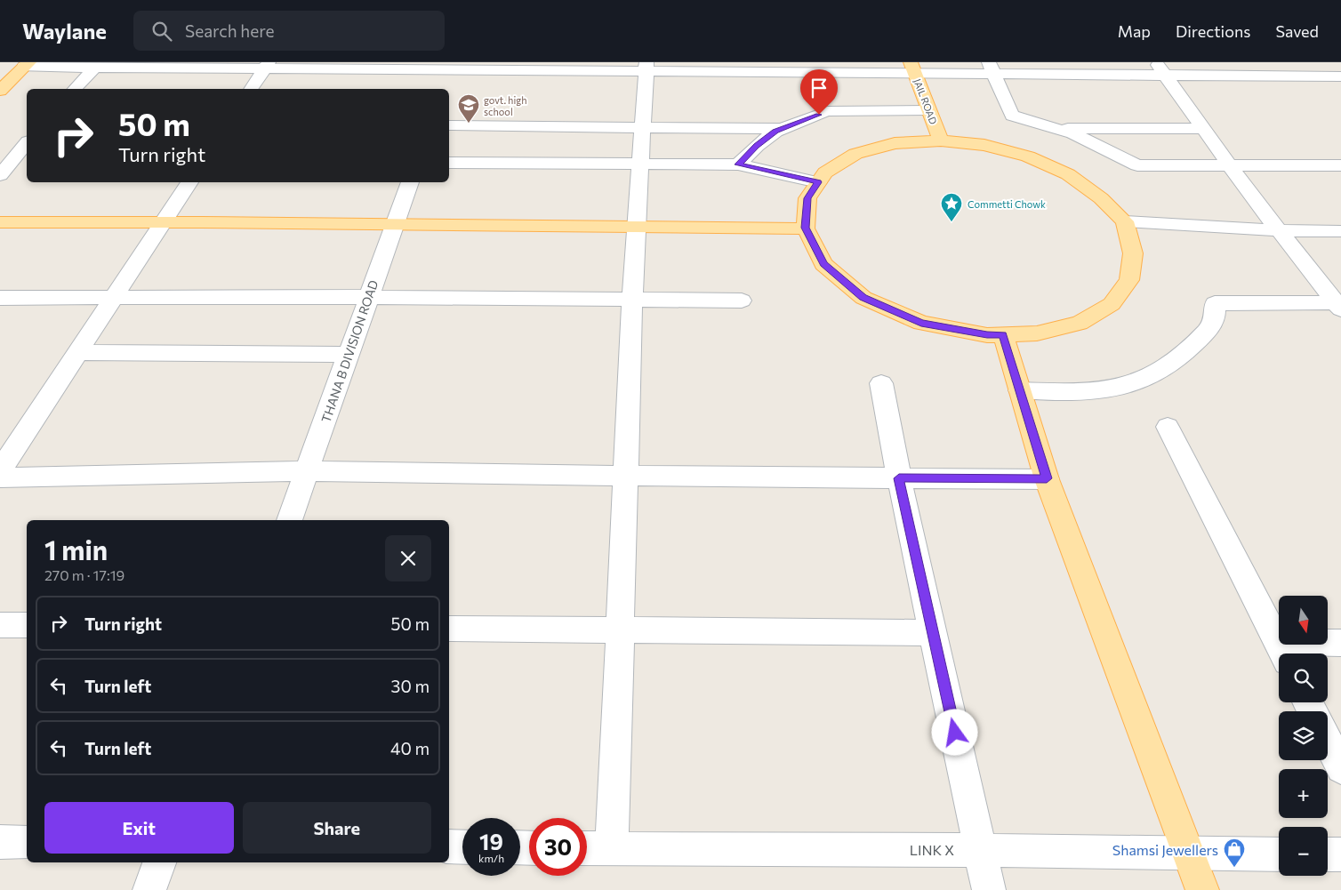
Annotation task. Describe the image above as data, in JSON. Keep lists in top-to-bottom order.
{
  "streets": {
    "main road": ["JAIL ROAD"],
    "street": ["THANA B DIVISION ROAD", "LINK X"]
  },
  "places": {
    "school or university": ["govt. high school"],
    "place": ["Commetti Chowk"],
    "shop": ["Shamsi Jewellers"]
  },
  "north": "bottom",
  "page": {
    "header": "Waylane",
    "search": "Search here",
    "nav": ["Map", "Directions", "Saved"],
    "turn": ["50 m", "Turn right"],
    "heading": ["1 min", "270 m · 17:19"],
    "map_buttons": ["+", "−"],
    "list": [
      {
        "name": "Turn right",
        "value": "50 m"
      },
      {
        "name": "Turn left",
        "value": "30 m"
      },
      {
        "name": "Turn left",
        "value": "40 m"
      }
    ],
    "buttons": ["Exit", "Share"],
    "speed": "19 km/h",
    "limit": "30"
  }
}
